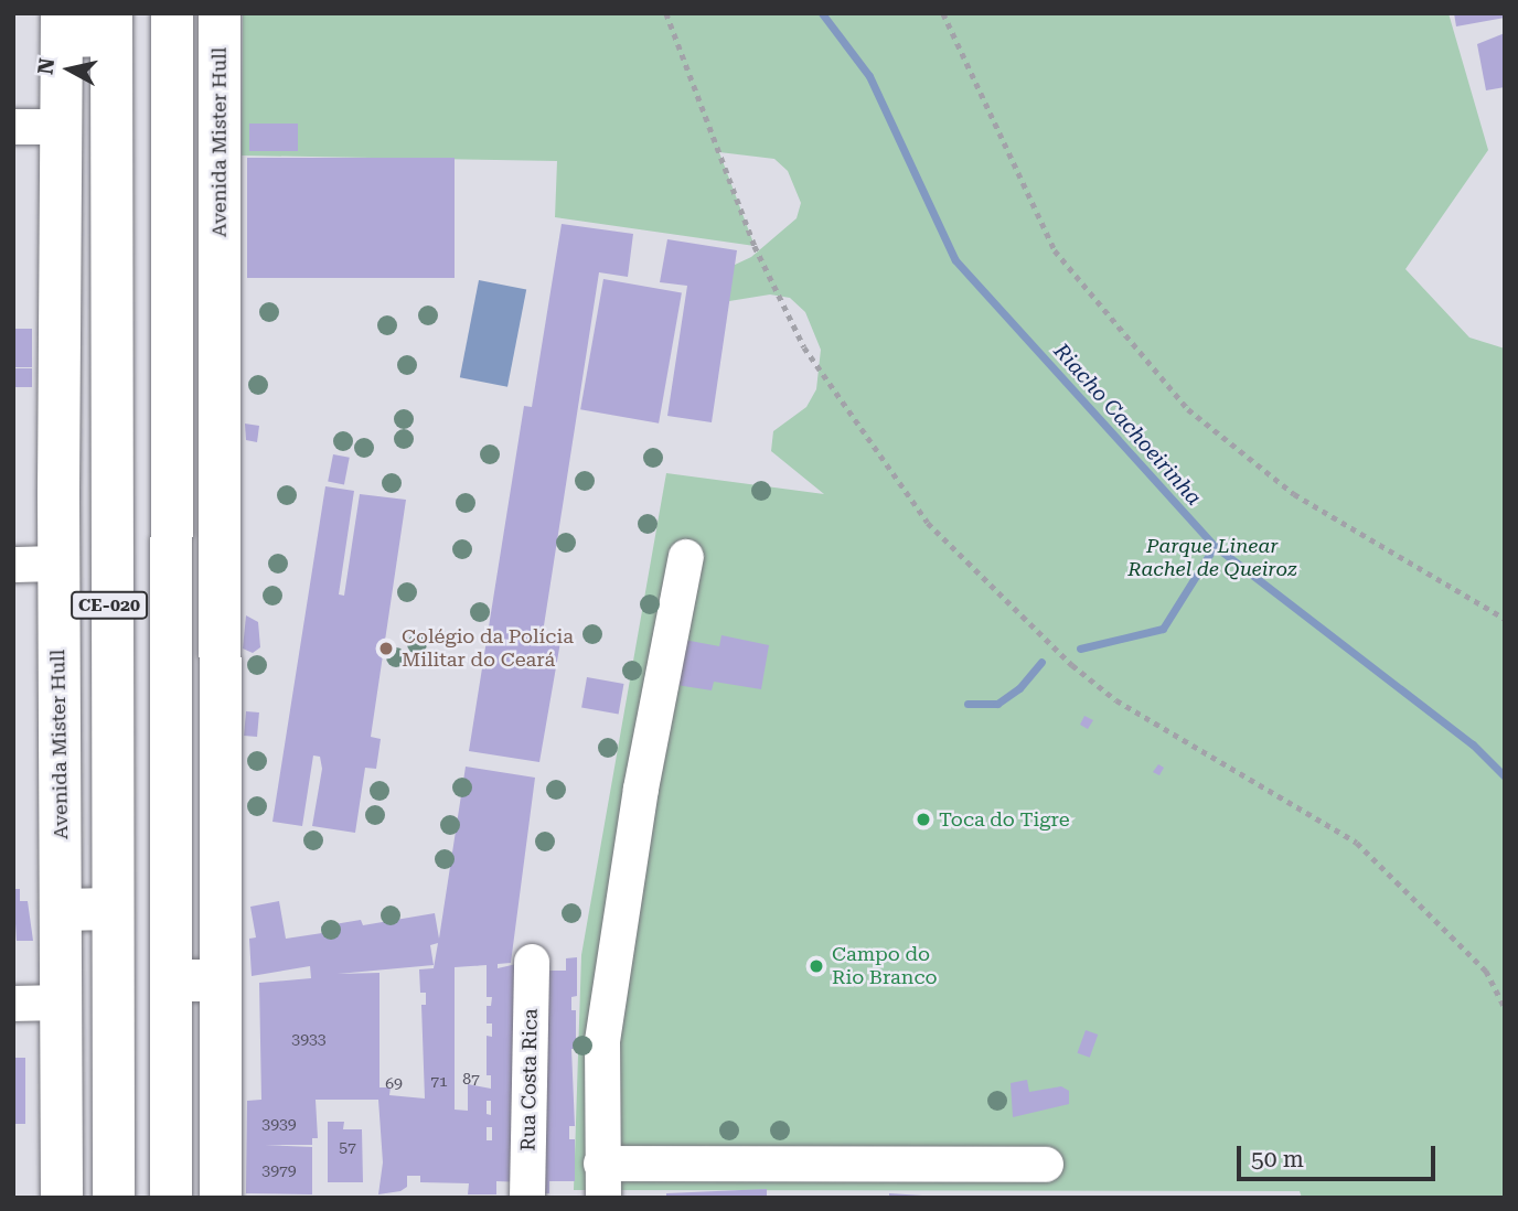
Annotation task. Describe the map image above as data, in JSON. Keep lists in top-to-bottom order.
{
  "streets": {
    "main road": ["Avenida Mister Hull", "CE-020"],
    "street": ["Rua Costa Rica"]
  },
  "water": ["Riacho Cachoeirinha"],
  "parks": ["Parque Linear Rachel de Queiroz"],
  "places": ["Colégio da Polícia Militar do Ceará", "Toca do Tigre", "Campo do Rio Branco"],
  "house_numbers": [
    "3933",
    "87",
    "71",
    "69",
    "3939",
    "57",
    "3979"
  ],
  "scale_bar": "50 m",
  "north": "left"
}
